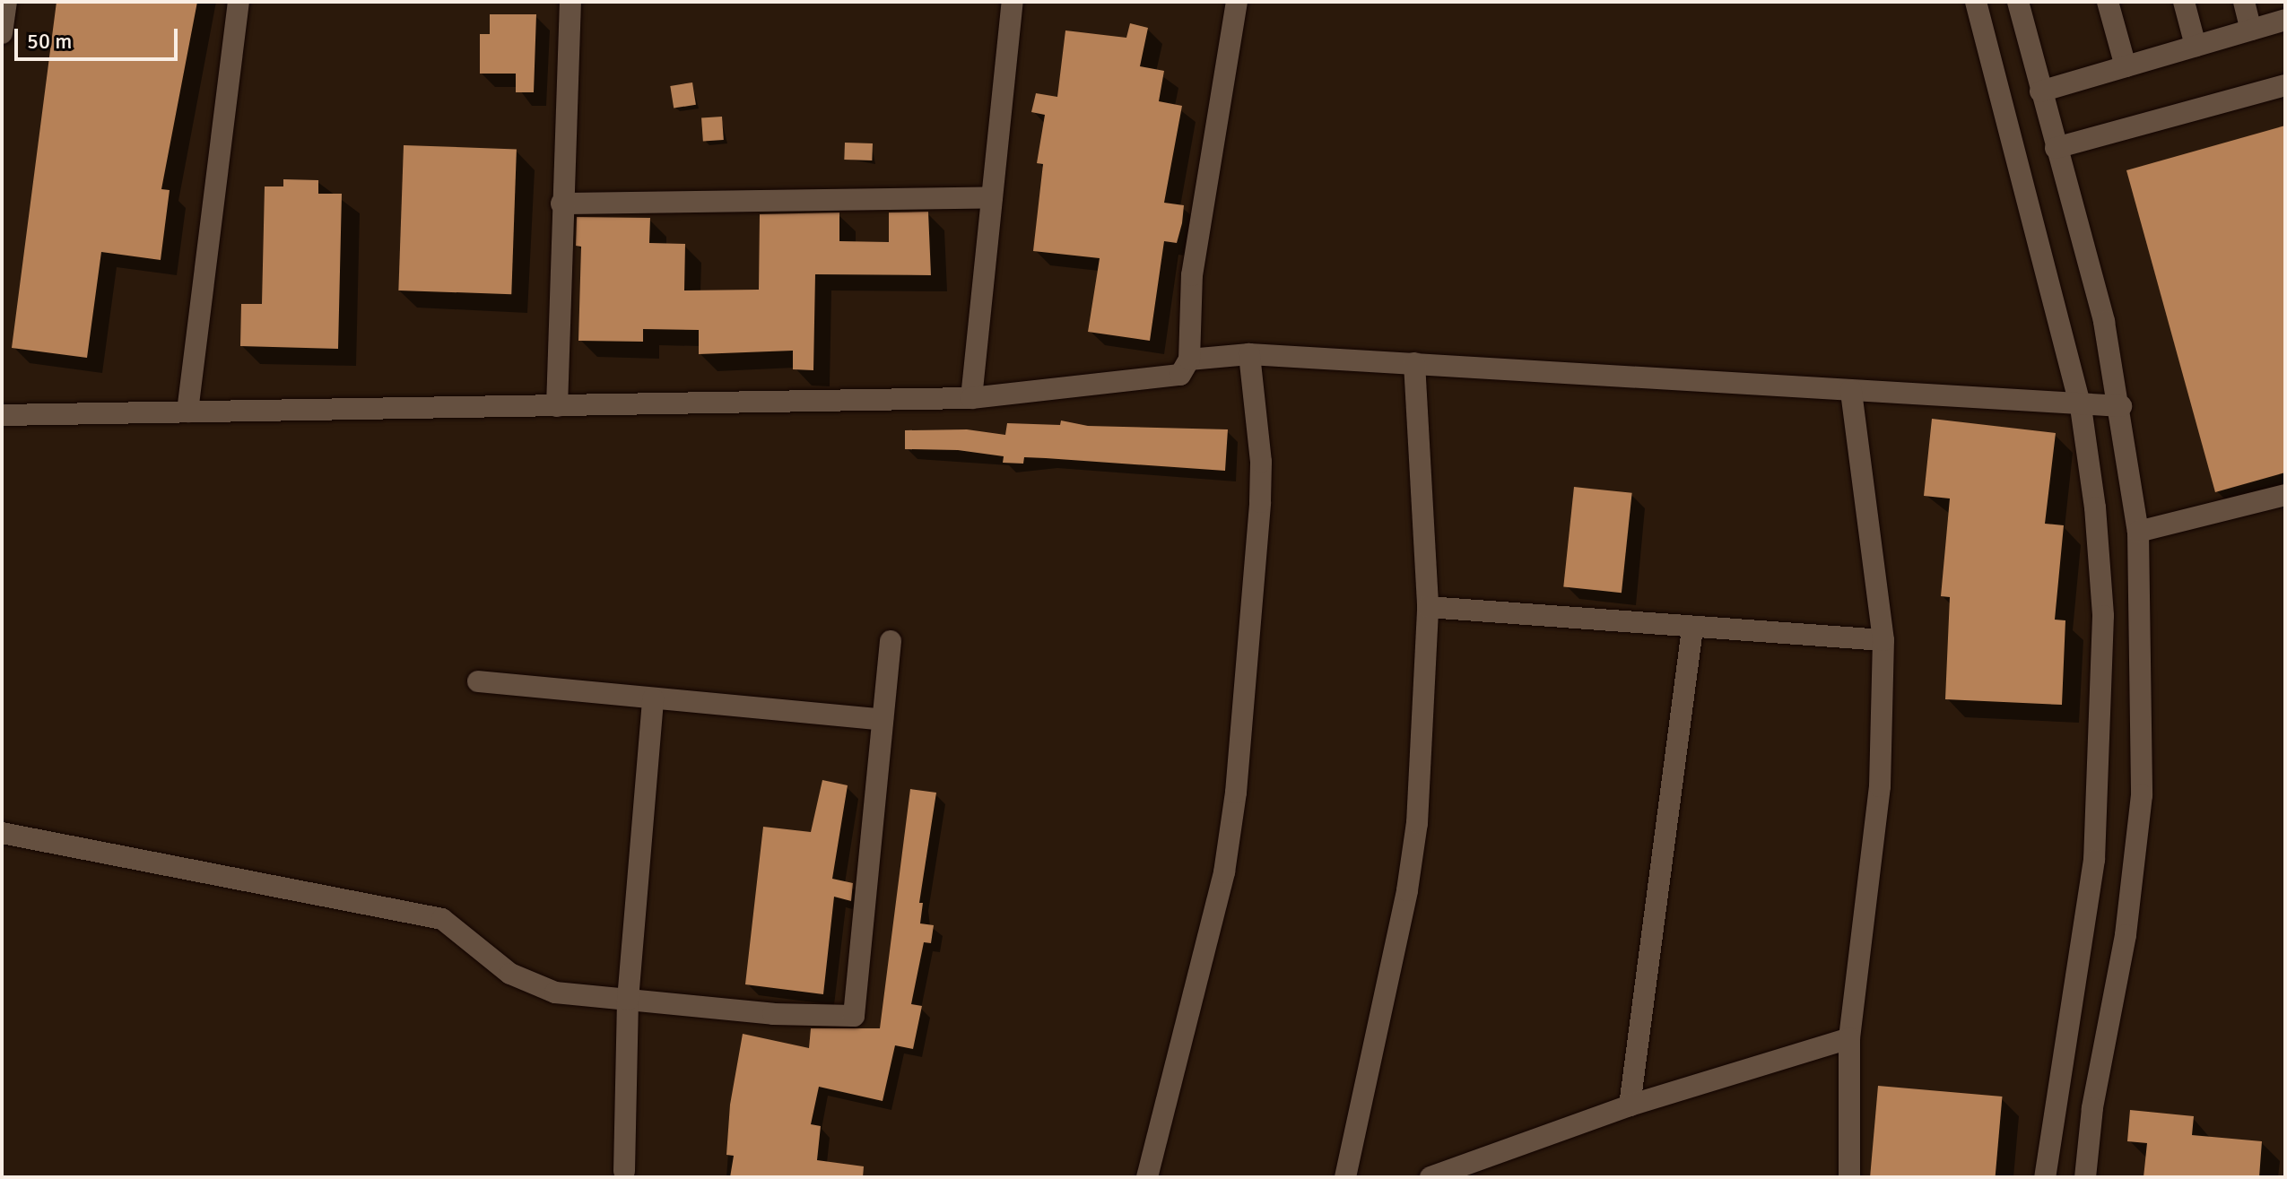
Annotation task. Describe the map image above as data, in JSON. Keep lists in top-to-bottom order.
{
  "scale_bar": "50 m"
}
